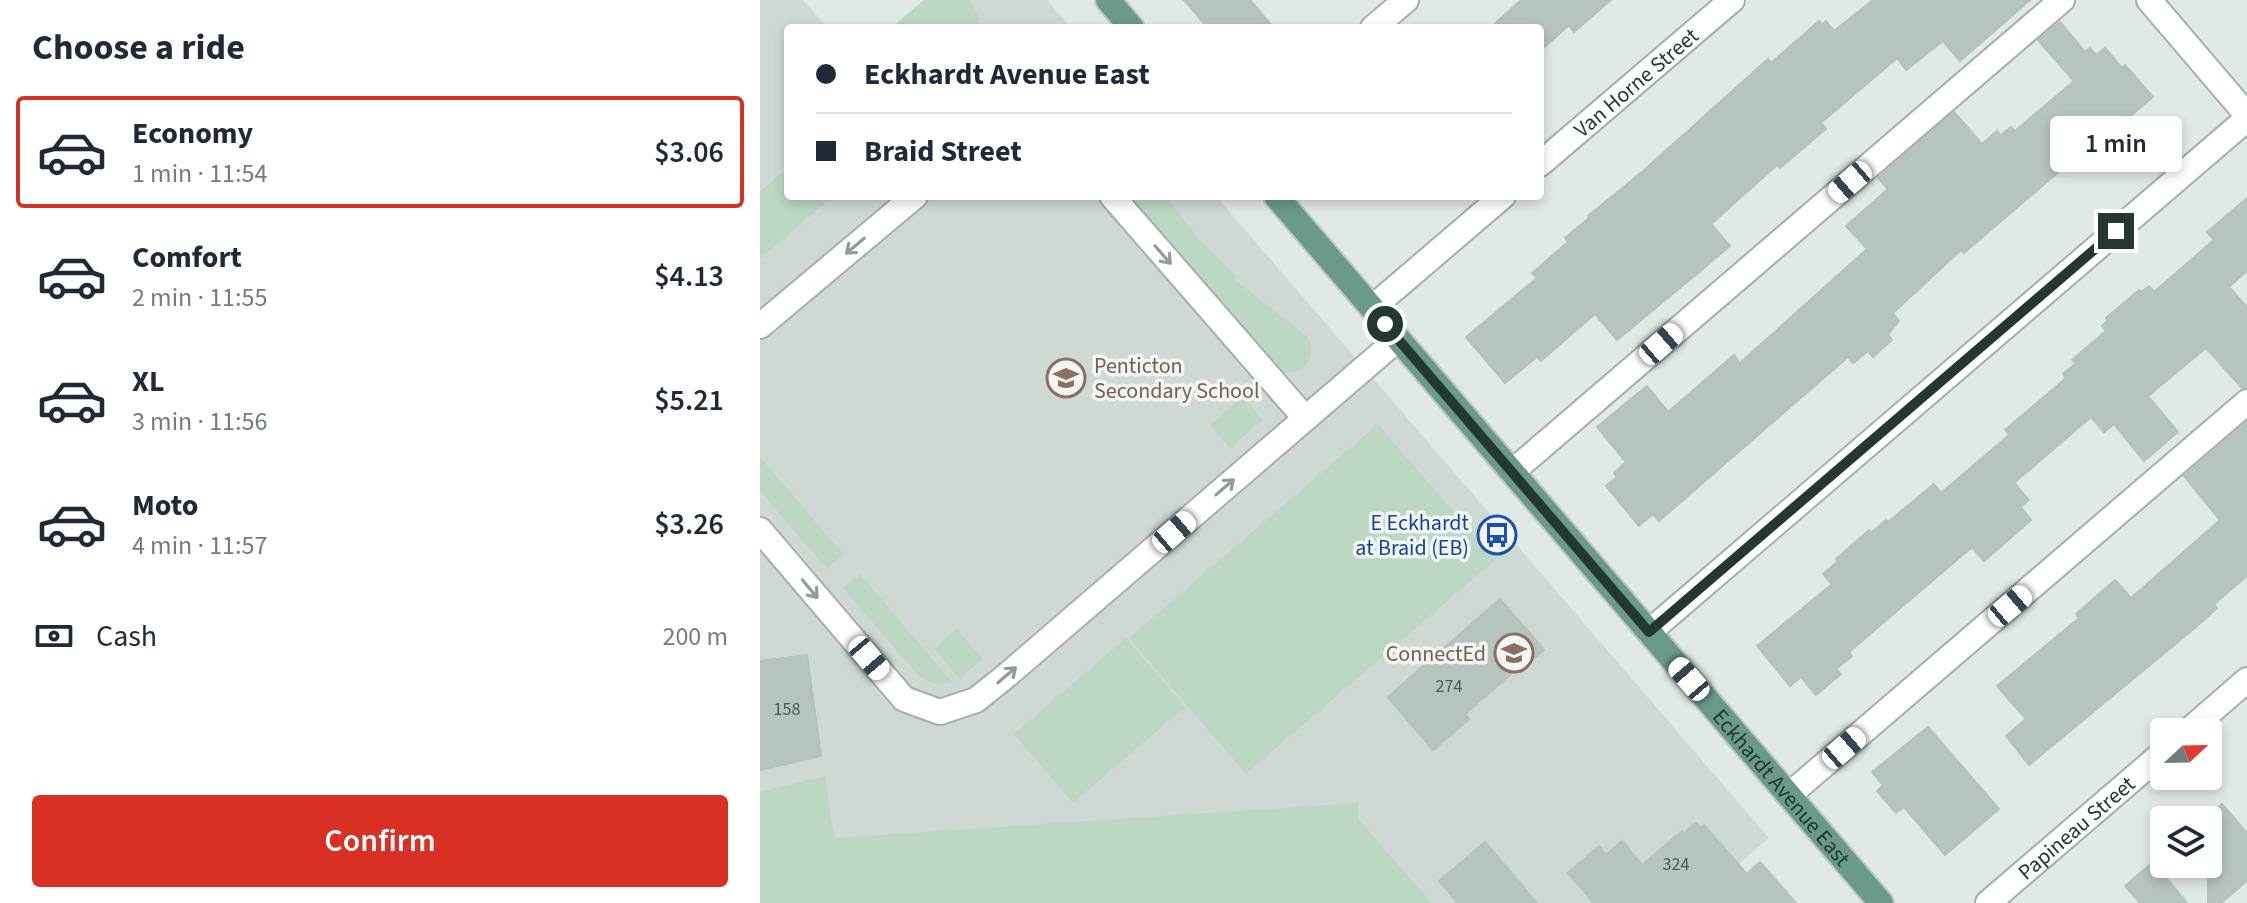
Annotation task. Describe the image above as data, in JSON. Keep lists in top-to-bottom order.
{
  "streets": {
    "main road": ["Eckhardt Avenue East"],
    "street": ["Van Horne Street", "Papineau Street"]
  },
  "places": {
    "school or university": ["Penticton Secondary School", "ConnectEd"],
    "bus stop": ["E Eckhardt at Braid (EB)"]
  },
  "house_numbers": ["274", "158", "324"],
  "north": "right",
  "page": {
    "heading": "Choose a ride",
    "banner": ["Eckhardt Avenue East", "Braid Street"],
    "list": [
      {
        "name": "Economy",
        "note": "1 min · 11:54",
        "value": "$3.06"
      },
      {
        "name": "Comfort",
        "note": "2 min · 11:55",
        "value": "$4.13"
      },
      {
        "name": "XL",
        "note": "3 min · 11:56",
        "value": "$5.21"
      },
      {
        "name": "Moto",
        "note": "4 min · 11:57",
        "value": "$3.26"
      }
    ],
    "bubble": "1 min",
    "pay": ["Cash", "200 m"],
    "buttons": "Confirm"
  }
}
